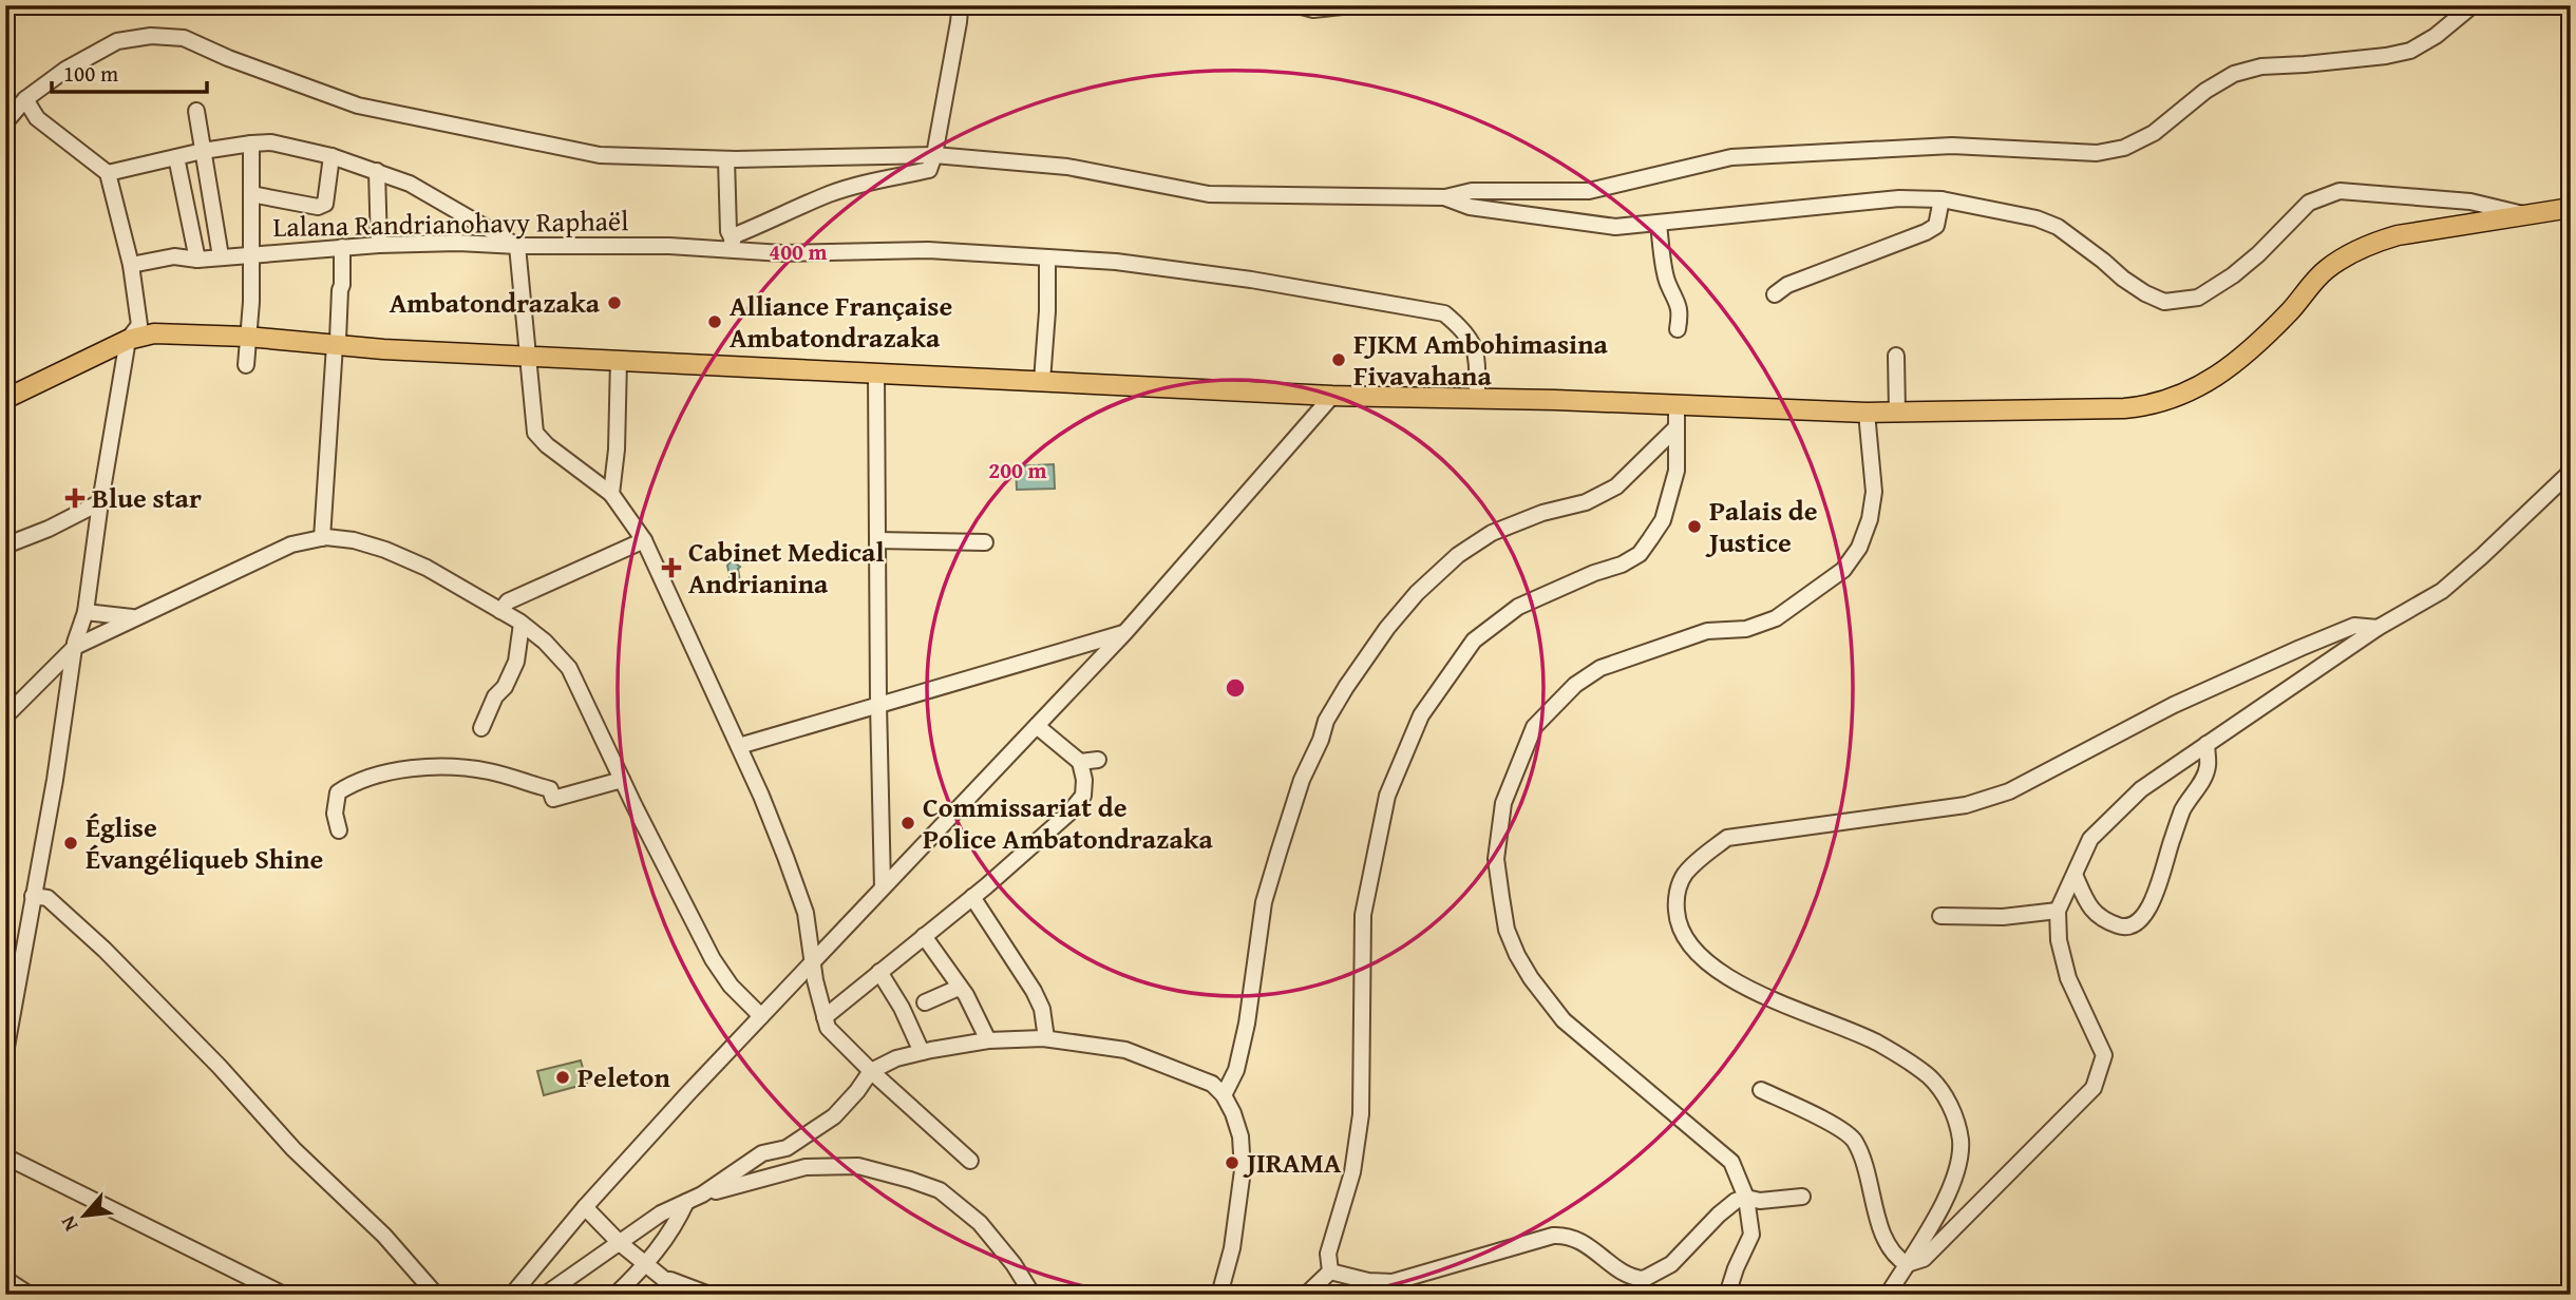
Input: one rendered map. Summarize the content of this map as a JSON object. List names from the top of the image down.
{
  "streets": {
    "street": ["Lalana Randrianohavy Raphaël"]
  },
  "places": {
    "other": [
      "Ambatondrazaka",
      "Alliance Française Ambatondrazaka",
      "FJKM Ambohimasina Fivavahana",
      "Palais de Justice",
      "Commissariat de Police Ambatondrazaka",
      "Église Évangéliqueb Shine",
      "Peleton",
      "JIRAMA"
    ],
    "health": ["Blue star", "Cabinet Medical Andrianina"]
  },
  "scale_bar": "100 m",
  "north": "bottom left",
  "rings": ["400 m", "200 m"]
}
